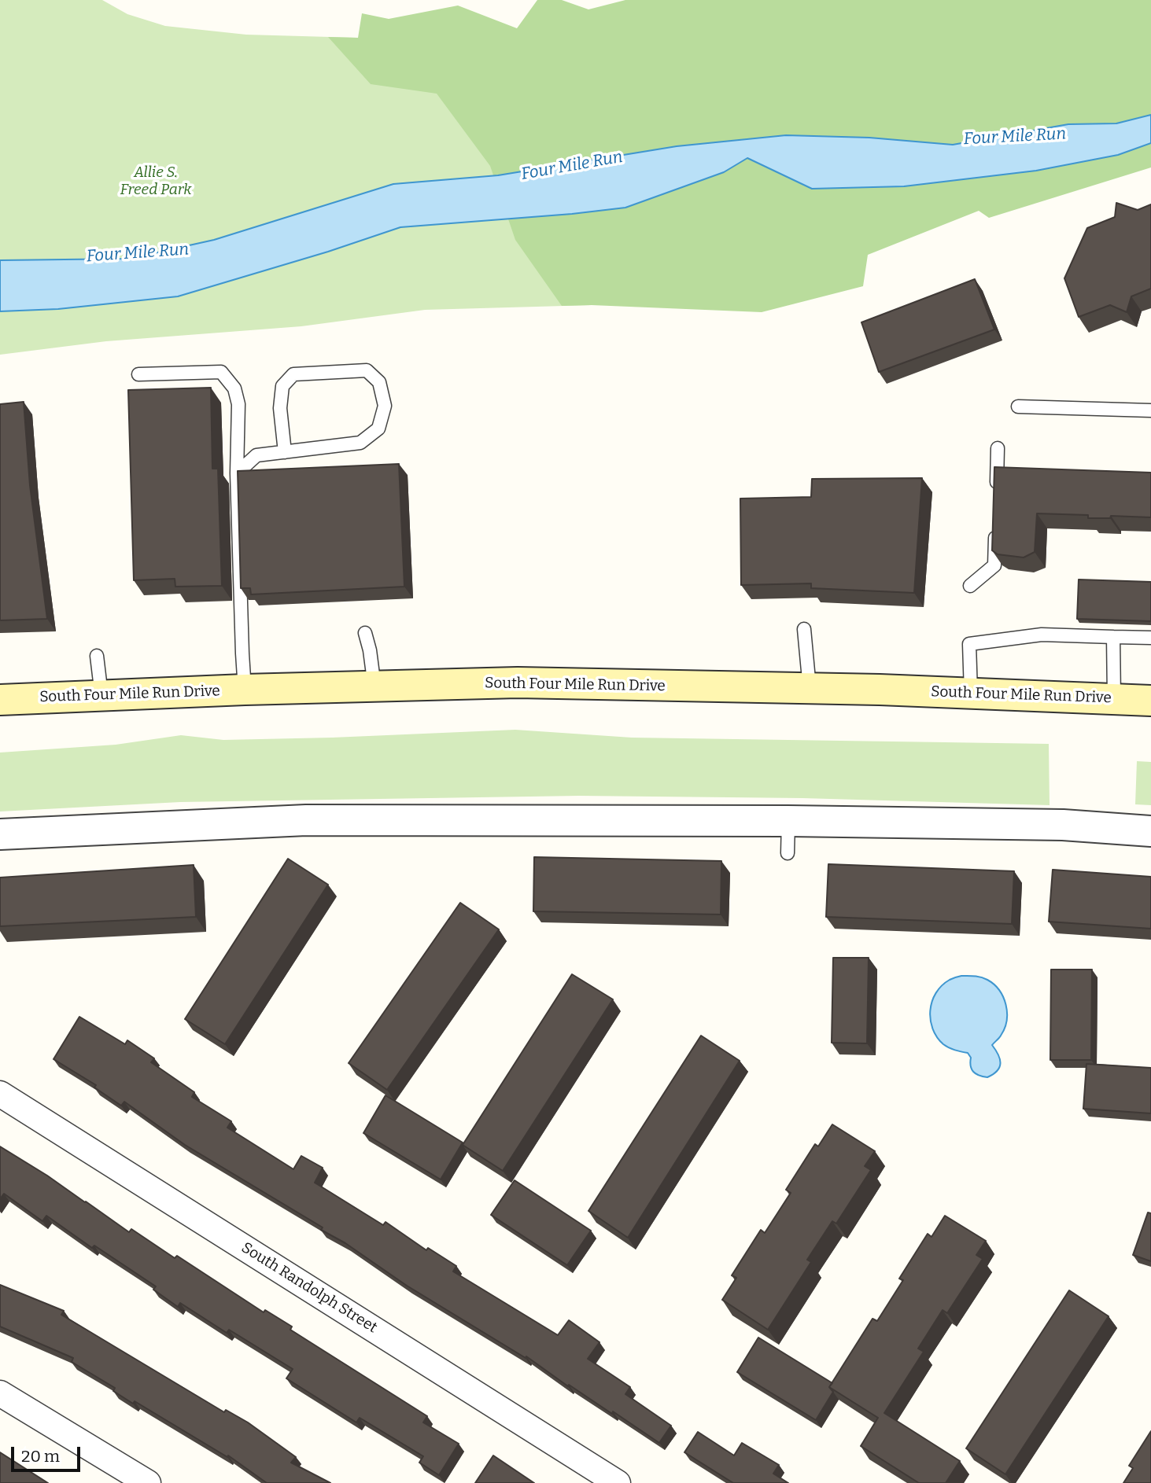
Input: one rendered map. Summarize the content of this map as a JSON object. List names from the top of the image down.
{
  "streets": {
    "main road": ["South Four Mile Run Drive"],
    "street": ["South Randolph Street"]
  },
  "water": ["Four Mile Run"],
  "parks": ["Allie S. Freed Park"],
  "scale_bar": "20 m"
}
